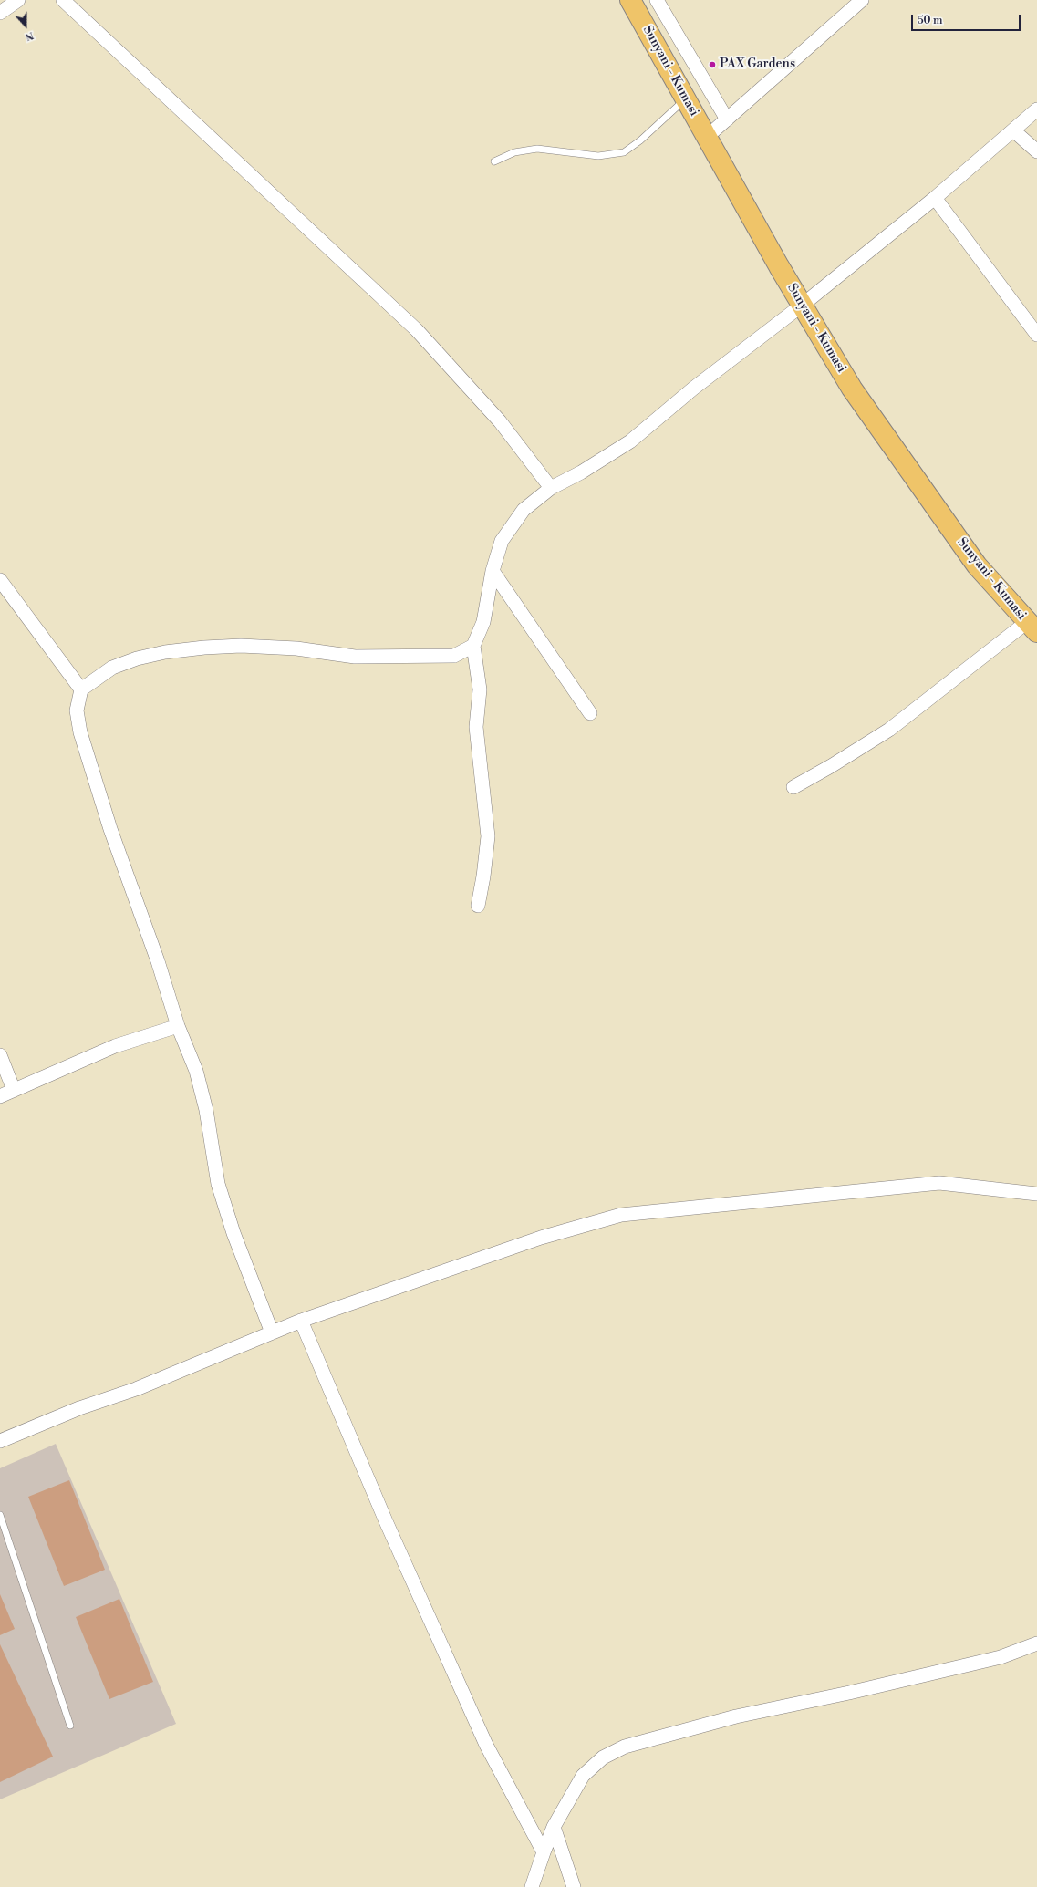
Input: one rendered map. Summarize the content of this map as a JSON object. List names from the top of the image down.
{
  "streets": {
    "main road": ["Sunyani - Kumasi"]
  },
  "places": ["PAX Gardens"],
  "scale_bar": "50 m",
  "north": "bottom"
}
